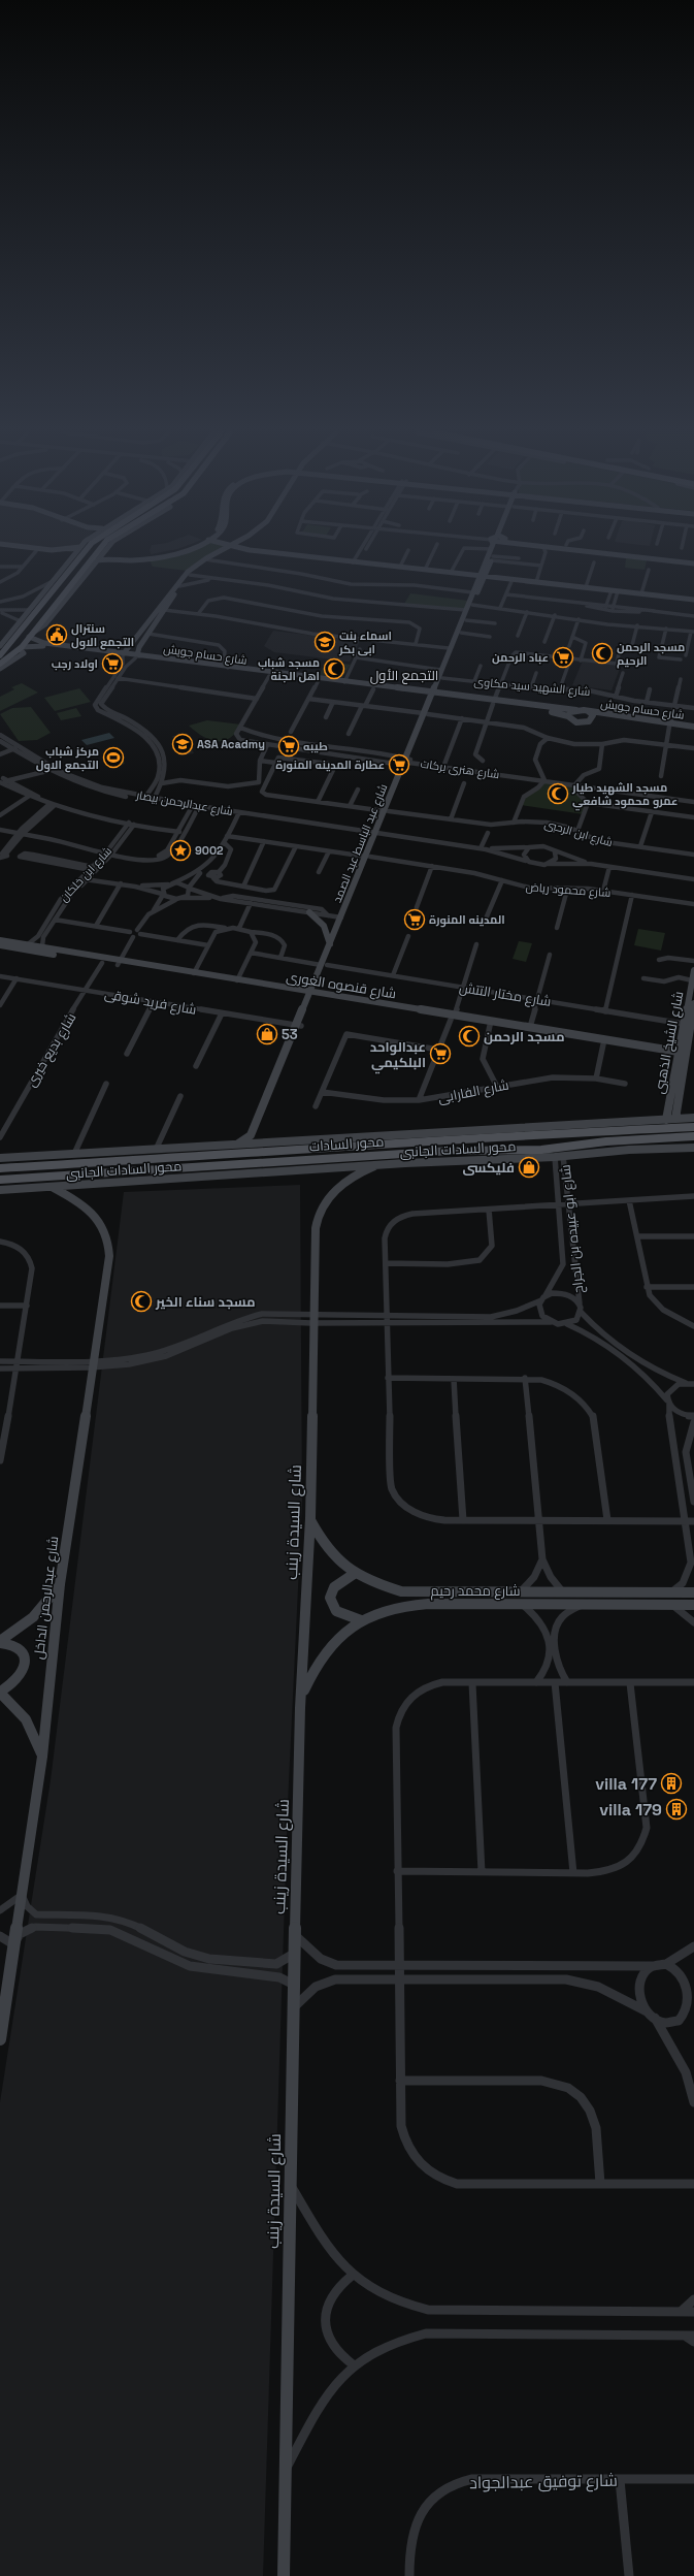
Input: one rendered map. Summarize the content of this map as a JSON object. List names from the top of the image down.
{
  "streets": {
    "main road": ["محور السادات"],
    "street": [
      "شارع حسام جويش",
      "شارع الشهيد سيد مكاوى",
      "شارع هنرى بركات",
      "شارع عبدالرحمن بيصار",
      "شارع ابن الرحبى",
      "شارع عبد الباسط عبد الصمد",
      "شارع ابن خلكان",
      "شارع محمود رياض",
      "شارع قنصوه الغورى",
      "شارع مختار التتش",
      "شارع فريد شوقى",
      "شارع الشيخ الذهبى",
      "شارع بديع خيرى",
      "شارع الفارابى",
      "محور السادات الجانبى",
      "شارع ابو عبيده بن الجراح",
      "شارع السيدة زينب",
      "شارع محمد رحيم",
      "شارع عبدالرحمن الداخل",
      "شارع توفيق عبدالجواد"
    ]
  },
  "crossings": [
    ["شارع حسام جويش", "شارع عبد الباسط عبد الصمد"],
    ["شارع الشهيد سيد مكاوى", "شارع عبد الباسط عبد الصمد"],
    ["شارع هنرى بركات", "شارع عبد الباسط عبد الصمد"],
    ["شارع عبدالرحمن بيصار", "شارع عبد الباسط عبد الصمد"],
    ["شارع ابن الرحبى", "شارع عبد الباسط عبد الصمد"],
    ["شارع عبد الباسط عبد الصمد", "شارع محمود رياض"],
    ["شارع عبد الباسط عبد الصمد", "شارع قنصوه الغورى"],
    ["شارع عبد الباسط عبد الصمد", "شارع مختار التتش"],
    ["شارع عبد الباسط عبد الصمد", "شارع فريد شوقى"],
    ["شارع عبد الباسط عبد الصمد", "محور السادات الجانبى"],
    ["شارع ابن خلكان", "شارع قنصوه الغورى"],
    ["شارع قنصوه الغورى", "شارع الشيخ الذهبى"],
    ["شارع قنصوه الغورى", "شارع بديع خيرى"],
    ["شارع مختار التتش", "شارع الشيخ الذهبى"],
    ["شارع فريد شوقى", "شارع بديع خيرى"],
    ["شارع الشيخ الذهبى", "محور السادات الجانبى"],
    ["محور السادات", "محور السادات الجانبى"],
    ["محور السادات", "شارع ابو عبيده بن الجراح"],
    ["محور السادات الجانبى", "شارع ابو عبيده بن الجراح"],
    ["محور السادات الجانبى", "شارع السيدة زينب"],
    ["محور السادات الجانبى", "شارع عبدالرحمن الداخل"],
    ["شارع السيدة زينب", "شارع محمد رحيم"]
  ],
  "districts": ["التجمع الأول"],
  "places": {
    "public building": ["سنترال التجمع الاول"],
    "school or university": ["اسماء بنت ابى بكر", "ASA Acadmy"],
    "mosque": [
      "مسجد الرحمن الرحيم",
      "مسجد شباب اهل الجنة",
      "مسجد الشهيد طيار عمرو محمود شافعي",
      "مسجد الرحمن",
      "مسجد سناء الخير"
    ],
    "supermarket": [
      "عباد الرحمن",
      "اولاد رجب",
      "طيبه",
      "عطارة المدينه المنورة",
      "المدينه المنورة",
      "عبدالواحد البلكيمي"
    ],
    "sports": ["مركز شباب التجمع الاول"],
    "place": ["9002"],
    "shop": ["53", "فليكسى"],
    "building": ["villa 177", "villa 179"]
  }
}
